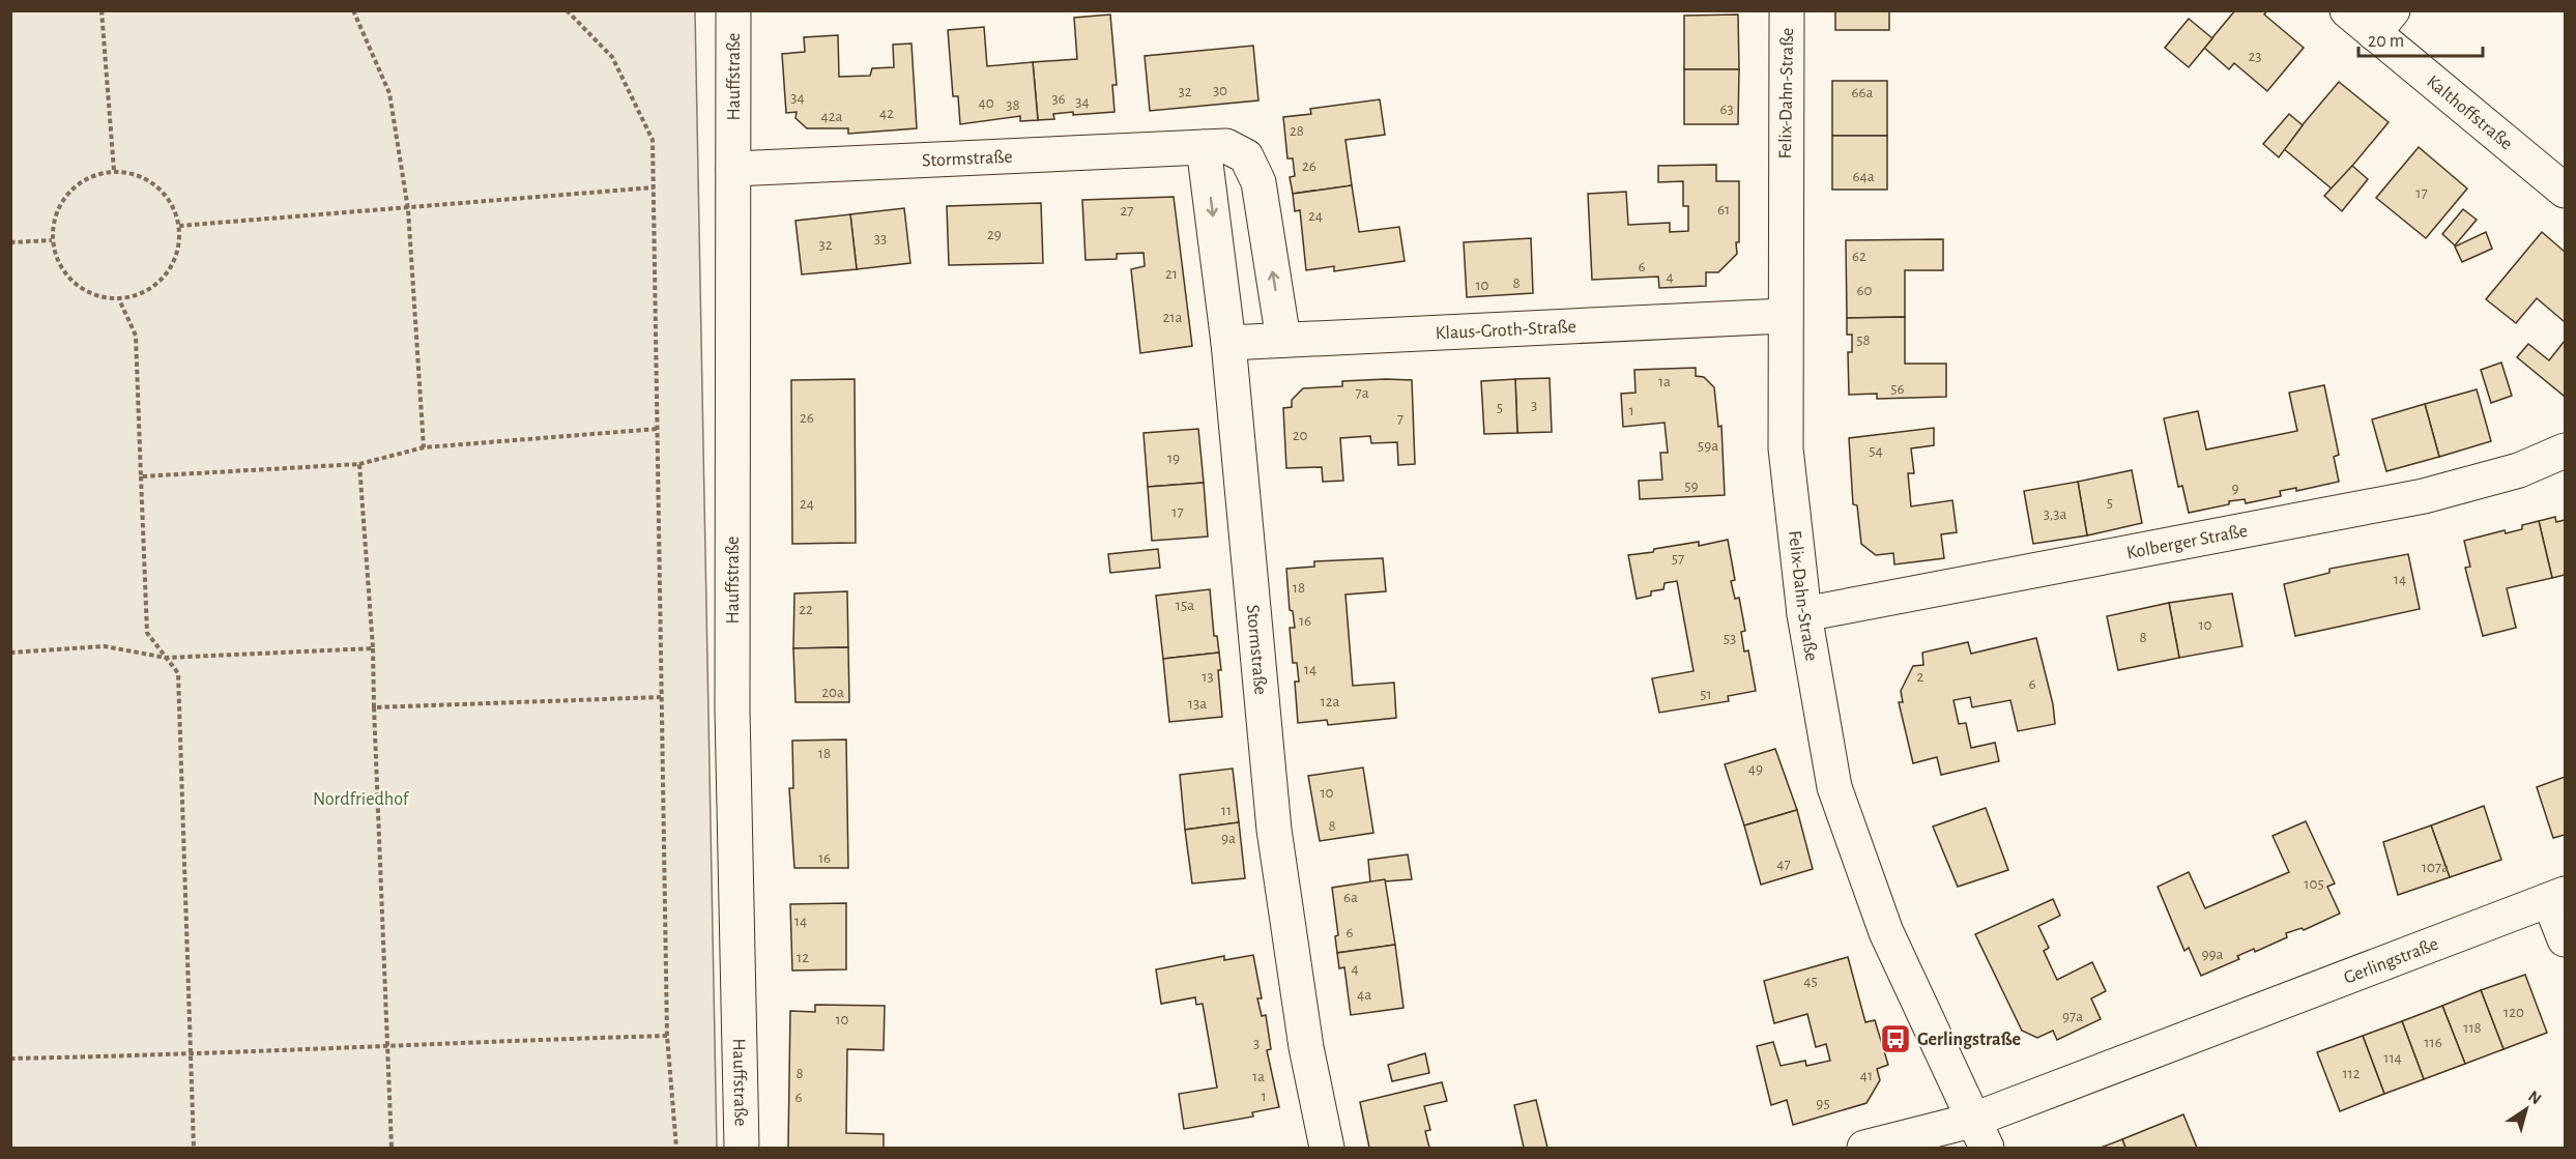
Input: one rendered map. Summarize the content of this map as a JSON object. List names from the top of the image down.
{
  "streets": {
    "street": [
      "Hauffstraße",
      "Felix-Dahn-Straße",
      "Kalthoffstraße",
      "Stormstraße",
      "Klaus-Groth-Straße",
      "Kolberger Straße",
      "Gerlingstraße"
    ]
  },
  "crossings": [
    ["Hauffstraße", "Stormstraße"],
    ["Felix-Dahn-Straße", "Klaus-Groth-Straße"],
    ["Felix-Dahn-Straße", "Kolberger Straße"],
    ["Felix-Dahn-Straße", "Gerlingstraße"],
    ["Stormstraße", "Klaus-Groth-Straße"]
  ],
  "parks": ["Nordfriedhof"],
  "places": {
    "bus stop": ["Gerlingstraße"]
  },
  "house_numbers": [
    "23",
    "30",
    "32",
    "66a",
    "34",
    "36",
    "34",
    "40",
    "38",
    "63",
    "42",
    "42a",
    "28",
    "26",
    "64a",
    "17",
    "61",
    "27",
    "24",
    "29",
    "33",
    "32",
    "62",
    "6",
    "21",
    "4",
    "8",
    "10",
    "60",
    "21a",
    "58",
    "1a",
    "56",
    "7a",
    "3",
    "5",
    "1",
    "26",
    "7",
    "20",
    "59a",
    "54",
    "19",
    "59",
    "9",
    "5",
    "24",
    "17",
    "3,3a",
    "57",
    "14",
    "18",
    "15a",
    "22",
    "16",
    "10",
    "8",
    "53",
    "14",
    "13",
    "2",
    "6",
    "20a",
    "51",
    "12a",
    "13a",
    "18",
    "49",
    "10",
    "11",
    "8",
    "9a",
    "16",
    "47",
    "107a",
    "105",
    "6a",
    "14",
    "6",
    "99a",
    "12",
    "4",
    "45",
    "4a",
    "120",
    "97a",
    "10",
    "118",
    "116",
    "3",
    "114",
    "8",
    "112",
    "41",
    "1a",
    "1",
    "6",
    "95"
  ],
  "scale_bar": "20 m",
  "north": "top right"
}
